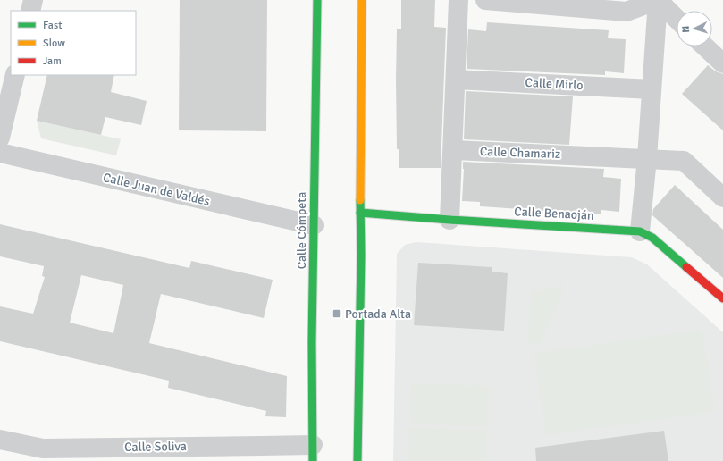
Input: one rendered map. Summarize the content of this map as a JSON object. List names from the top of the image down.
{
  "streets": {
    "main road": ["Calle Benaoján", "Calle Cómpeta"],
    "street": [
      "Calle Mirlo",
      "Calle Chamariz",
      "Calle Juan de Valdés",
      "Calle Soliva"
    ]
  },
  "crossings": [
    ["Calle Juan de Valdés", "Calle Cómpeta"],
    ["Calle Cómpeta", "Calle Soliva"]
  ],
  "places": {
    "transit": ["Portada Alta"]
  },
  "legend": ["Fast", "Slow", "Jam"],
  "north": "left"
}
